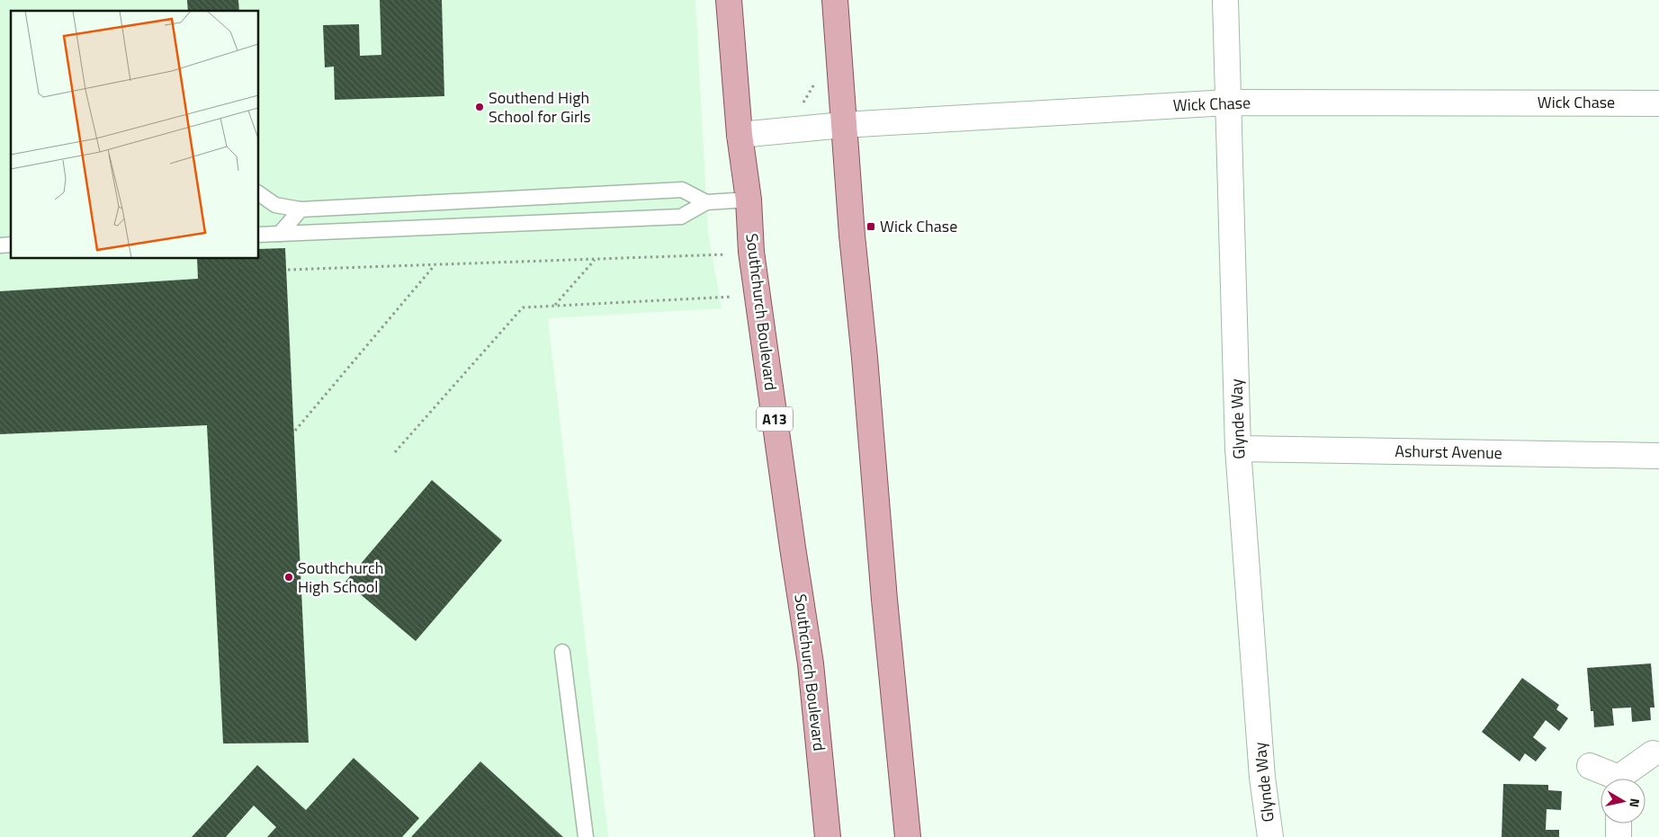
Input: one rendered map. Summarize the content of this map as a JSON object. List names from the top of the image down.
{
  "streets": {
    "main road": ["Southchurch Boulevard", "A13"],
    "street": ["Wick Chase", "Glynde Way", "Ashurst Avenue"]
  },
  "crossings": [
    ["Wick Chase", "Southchurch Boulevard"],
    ["Wick Chase", "Glynde Way"],
    ["Glynde Way", "Ashurst Avenue"]
  ],
  "places": {
    "other": ["Southend High School for Girls", "Southchurch High School"],
    "transit": ["Wick Chase"]
  },
  "north": "right"
}
